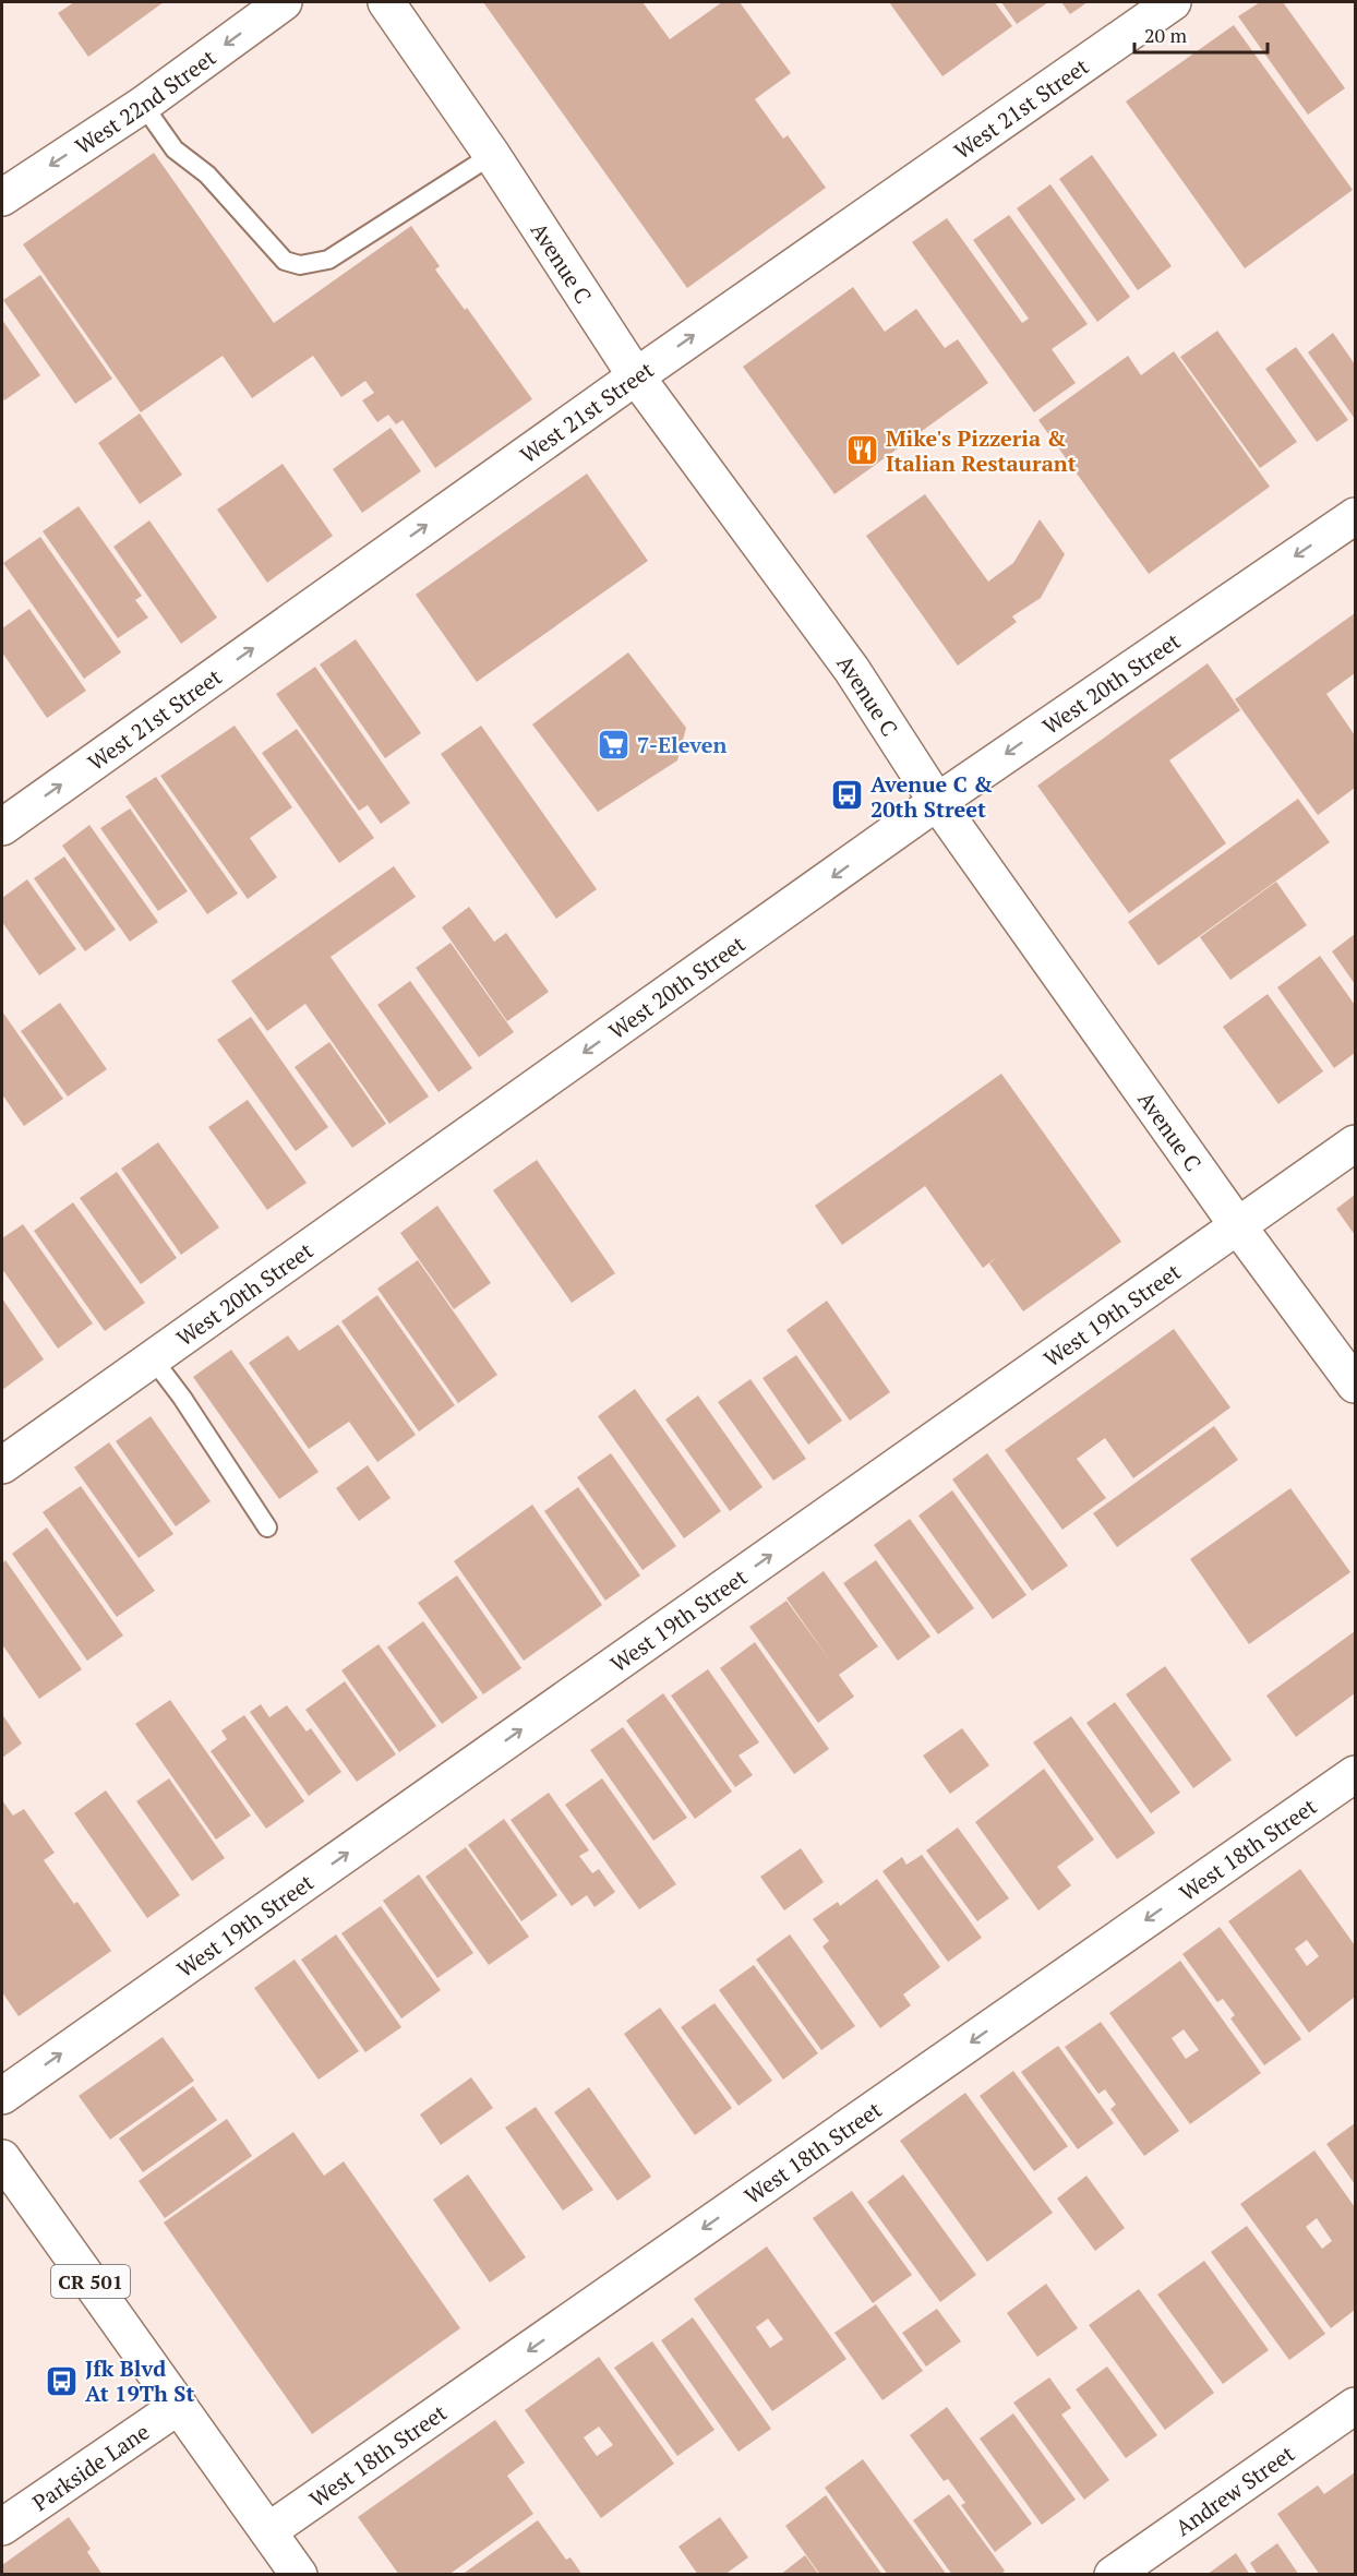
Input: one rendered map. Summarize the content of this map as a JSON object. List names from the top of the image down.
{
  "streets": {
    "street": [
      "West 22nd Street",
      "West 21st Street",
      "Avenue C",
      "West 20th Street",
      "West 19th Street",
      "West 18th Street",
      "CR 501",
      "Parkside Lane",
      "Andrew Street"
    ]
  },
  "crossings": [
    ["West 21st Street", "Avenue C"],
    ["Avenue C", "West 20th Street"],
    ["Avenue C", "West 19th Street"],
    ["West 18th Street", "CR 501"],
    ["CR 501", "Parkside Lane"]
  ],
  "one_way": [
    "West 22nd Street",
    "West 21st Street",
    "West 20th Street",
    "West 19th Street",
    "West 18th Street"
  ],
  "places": {
    "restaurant": ["Mike's Pizzeria & Italian Restaurant"],
    "supermarket": ["7-Eleven"],
    "bus stop": ["Avenue C & 20th Street", "Jfk Blvd At 19Th St"]
  },
  "scale_bar": "20 m"
}
